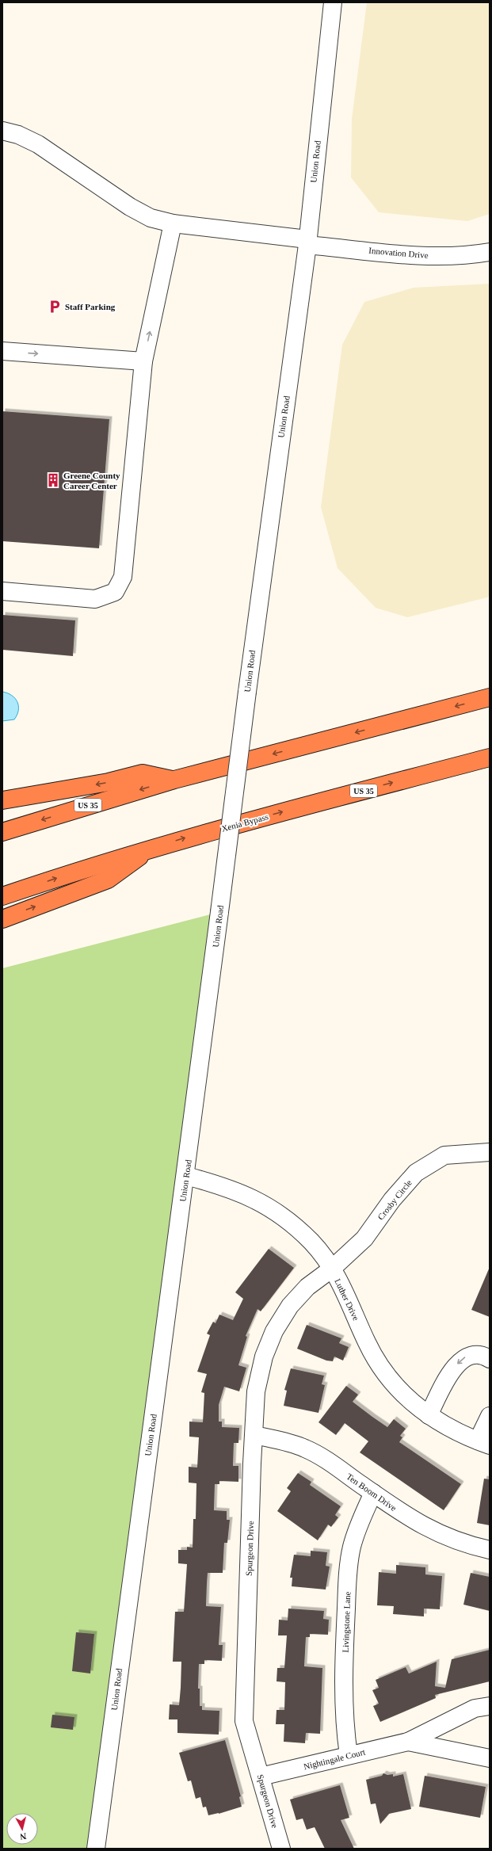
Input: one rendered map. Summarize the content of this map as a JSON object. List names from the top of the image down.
{
  "streets": {
    "highway": ["US 35", "Xenia Bypass"],
    "street": [
      "Union Road",
      "Innovation Drive",
      "Crosby Circle",
      "Luther Drive",
      "Ten Boom Drive",
      "Spurgeon Drive",
      "Livingstone Lane",
      "Nightingale Court"
    ]
  },
  "crossings": [
    ["Union Road", "Innovation Drive"],
    ["Union Road", "Luther Drive"],
    ["Crosby Circle", "Luther Drive"],
    ["Crosby Circle", "Spurgeon Drive"],
    ["Luther Drive", "Spurgeon Drive"],
    ["Ten Boom Drive", "Spurgeon Drive"],
    ["Ten Boom Drive", "Livingstone Lane"],
    ["Spurgeon Drive", "Nightingale Court"],
    ["Livingstone Lane", "Nightingale Court"]
  ],
  "places": {
    "parking": ["Staff Parking"],
    "building": ["Greene County Career Center"]
  },
  "north": "bottom"
}
